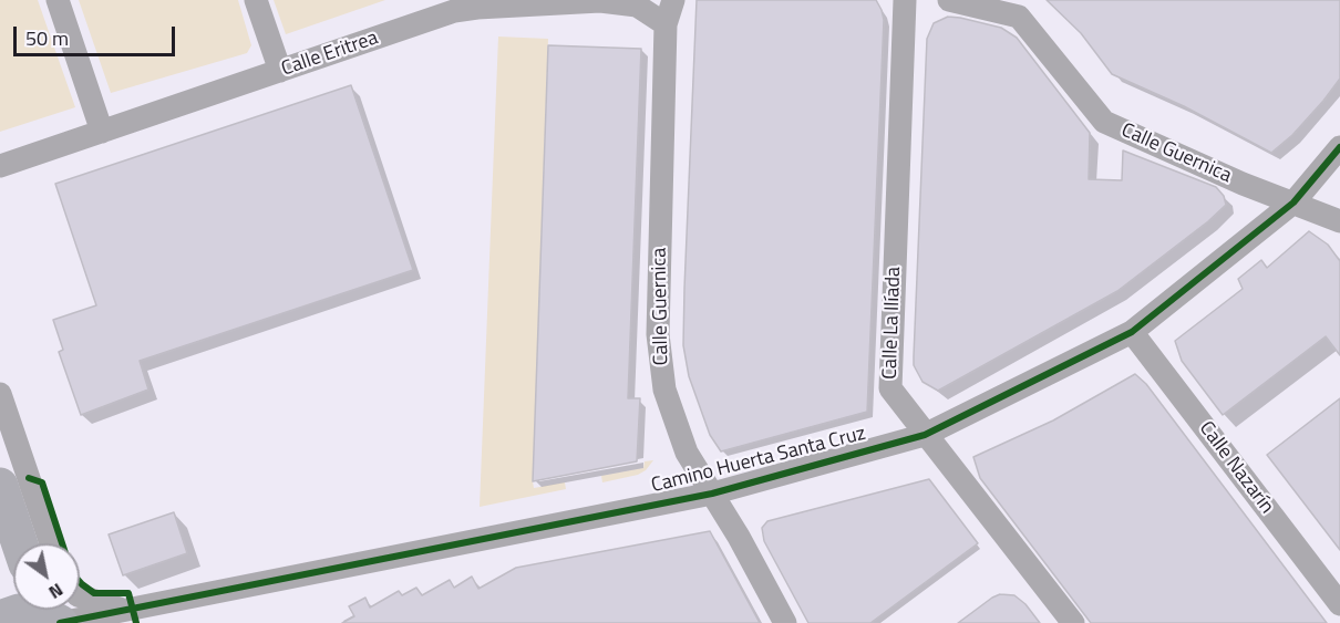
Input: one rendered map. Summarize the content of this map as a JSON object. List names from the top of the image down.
{
  "streets": {
    "street": [
      "Calle Eritrea",
      "Calle Guernica",
      "Calle La Ilíada",
      "Camino Huerta Santa Cruz",
      "Calle Nazarín"
    ]
  },
  "crossings": [
    ["Calle Eritrea", "Calle Guernica"],
    ["Calle Guernica", "Camino Huerta Santa Cruz"],
    ["Calle La Ilíada", "Camino Huerta Santa Cruz"],
    ["Camino Huerta Santa Cruz", "Calle Nazarín"]
  ],
  "scale_bar": "50 m",
  "north": "bottom right"
}
